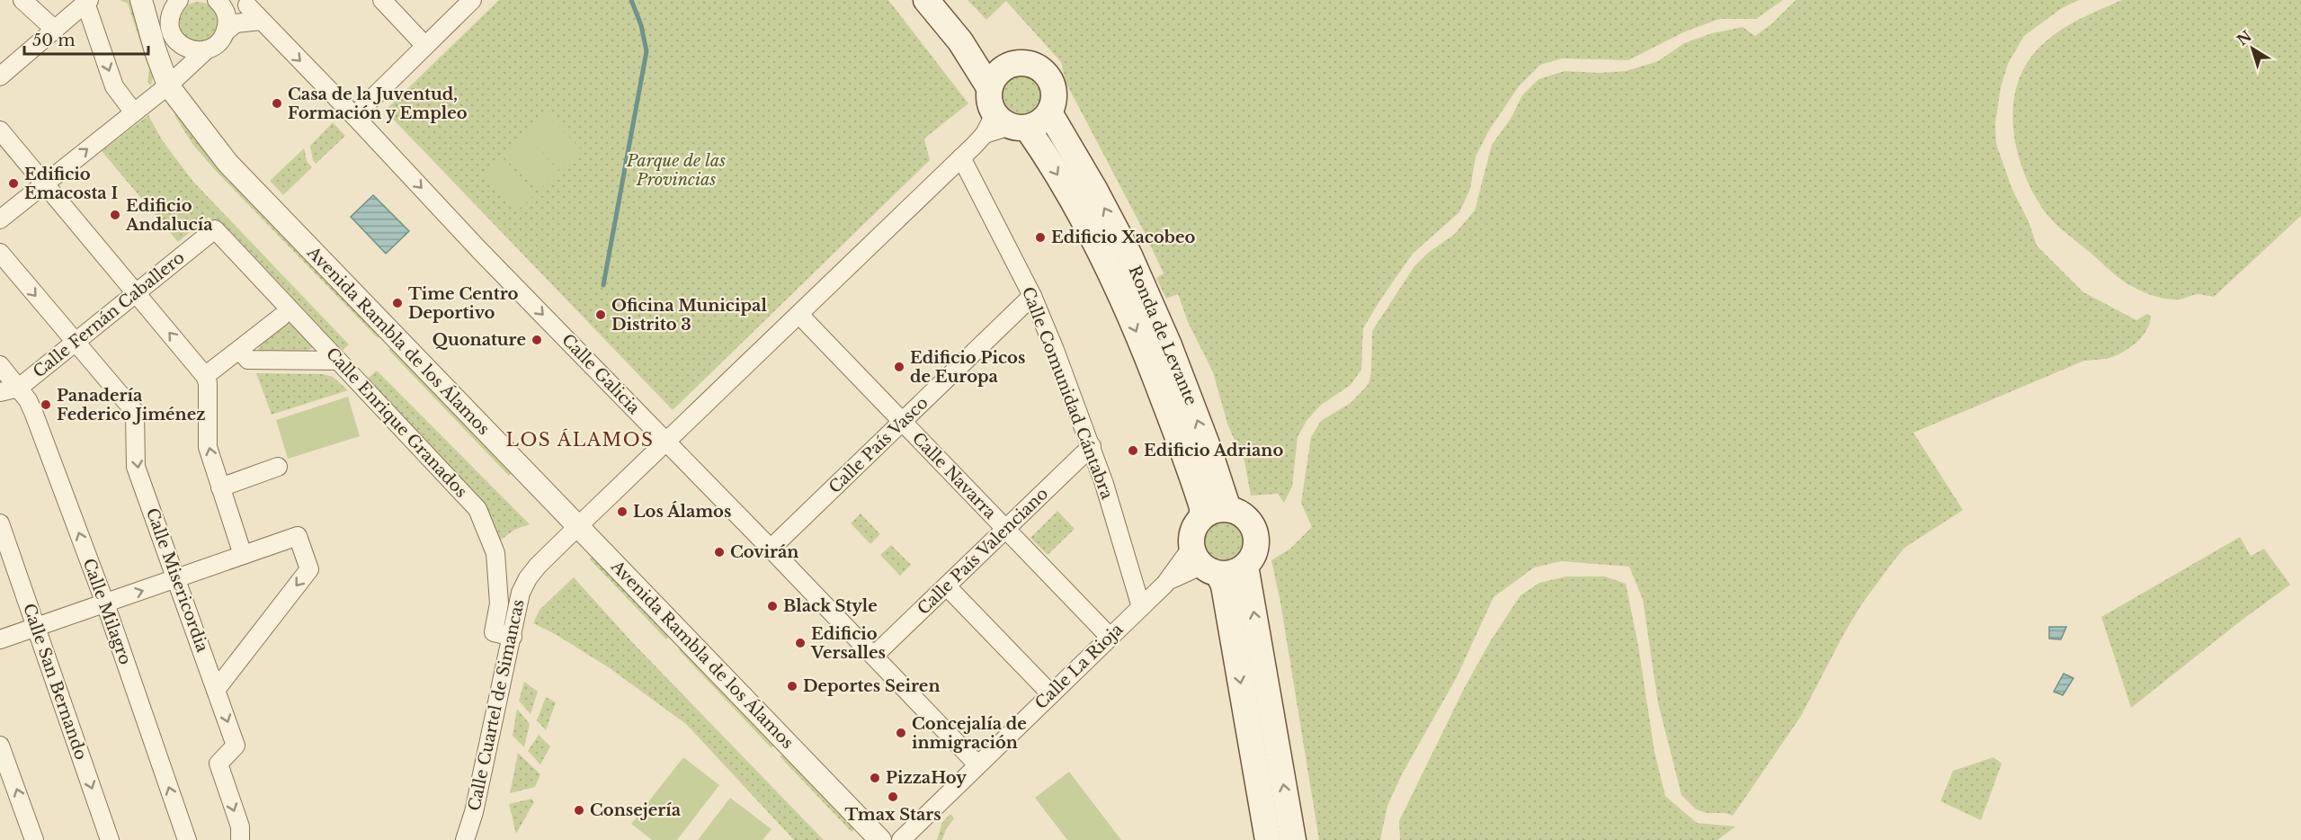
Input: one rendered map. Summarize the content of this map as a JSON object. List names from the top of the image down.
{
  "streets": {
    "main road": ["Ronda de Levante"],
    "street": [
      "Calle Fernán Caballero",
      "Avenida Rambla de los Álamos",
      "Calle Galicia",
      "Calle Comunidad Cántabra",
      "Calle Enrique Granados",
      "Calle País Vasco",
      "Calle Navarra",
      "Calle País Valenciano",
      "Calle Misericordia",
      "Calle Milagro",
      "Calle La Rioja",
      "Calle San Bernando",
      "Calle Cuartel de Simancas"
    ]
  },
  "crossings": [
    ["Calle Fernán Caballero", "Calle Enrique Granados"],
    ["Calle Fernán Caballero", "Calle Misericordia"],
    ["Calle Fernán Caballero", "Calle Milagro"],
    ["Ronda de Levante", "Calle La Rioja"],
    ["Ronda de Levante", "Calle Cuartel de Simancas"],
    ["Avenida Rambla de los Álamos", "Calle Cuartel de Simancas"],
    ["Calle Galicia", "Calle País Vasco"],
    ["Calle Galicia", "Calle País Valenciano"],
    ["Calle Galicia", "Calle La Rioja"],
    ["Calle Galicia", "Calle Cuartel de Simancas"],
    ["Calle Comunidad Cántabra", "Calle País Vasco"],
    ["Calle Comunidad Cántabra", "Calle País Valenciano"],
    ["Calle Comunidad Cántabra", "Calle La Rioja"],
    ["Calle Comunidad Cántabra", "Calle Cuartel de Simancas"],
    ["Calle Enrique Granados", "Calle Cuartel de Simancas"],
    ["Calle País Vasco", "Calle Navarra"],
    ["Calle Navarra", "Calle País Valenciano"],
    ["Calle Navarra", "Calle La Rioja"],
    ["Calle Navarra", "Calle Cuartel de Simancas"]
  ],
  "one_way": ["Calle Galicia"],
  "districts": ["LOS ÁLAMOS"],
  "parks": ["Parque de las Provincias"],
  "places": [
    "Casa de la Juventud, Formación y Empleo",
    "Edificio Emacosta I",
    "Edificio Andalucía",
    "Edificio Xacobeo",
    "Time Centro Deportivo",
    "Oficina Municipal Distrito 3",
    "Quonature",
    "Edificio Picos de Europa",
    "Panadería Federico Jiménez",
    "Edificio Adriano",
    "Los Álamos",
    "Covirán",
    "Black Style",
    "Edificio Versalles",
    "Deportes Seiren",
    "Concejalía de inmigración",
    "PizzaHoy",
    "Tmax Stars",
    "Consejería"
  ],
  "scale_bar": "50 m",
  "north": "top left"
}
